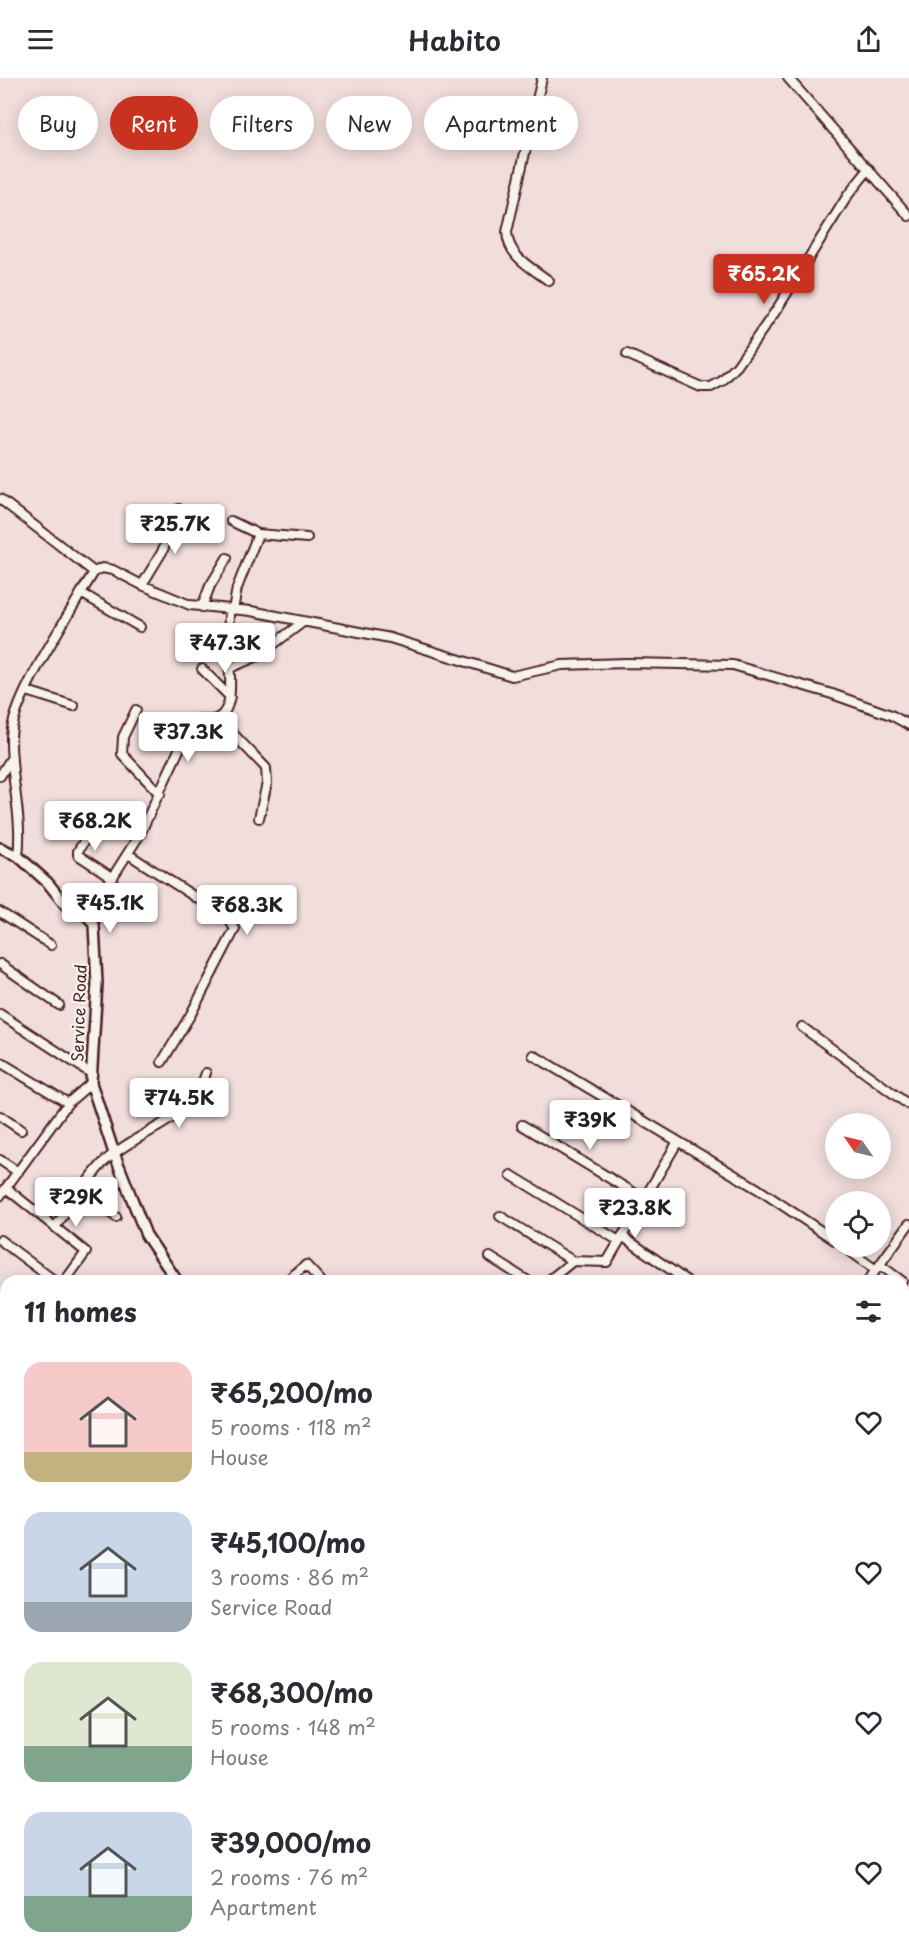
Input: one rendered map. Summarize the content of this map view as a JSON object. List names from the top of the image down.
{
  "streets": {
    "street": ["Service Road"]
  },
  "north": "top left",
  "page": {
    "header": "Habito",
    "chip": [
      "Buy",
      "Rent",
      "Filters",
      "New",
      "Apartment"
    ],
    "price": [
      "₹65.2K",
      "₹25.7K",
      "₹47.3K",
      "₹37.3K",
      "₹68.2K",
      "₹45.1K",
      "₹68.3K",
      "₹74.5K",
      "₹39K",
      "₹29K",
      "₹23.8K"
    ],
    "heading": "11 homes",
    "list": [
      {
        "name": "₹65,200/mo",
        "note": "5 rooms · 118 m² · House"
      },
      {
        "name": "₹45,100/mo",
        "note": "3 rooms · 86 m² · Service Road"
      },
      {
        "name": "₹68,300/mo",
        "note": "5 rooms · 148 m² · House"
      },
      {
        "name": "₹39,000/mo",
        "note": "2 rooms · 76 m² · Apartment"
      }
    ]
  }
}
